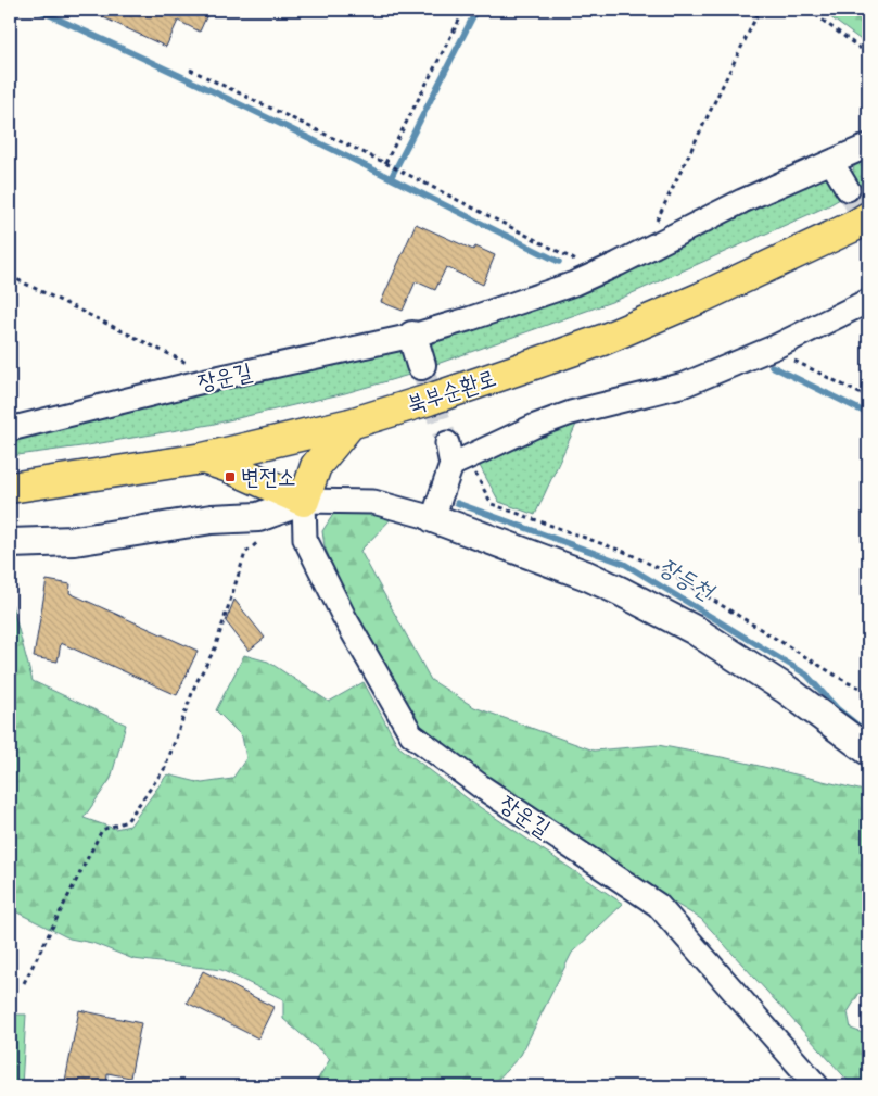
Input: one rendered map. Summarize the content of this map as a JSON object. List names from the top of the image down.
{
  "streets": {
    "main road": ["북부순환로"],
    "street": ["장운길"]
  },
  "water": ["장등천"],
  "places": {
    "transit": ["변전소"]
  }
}
